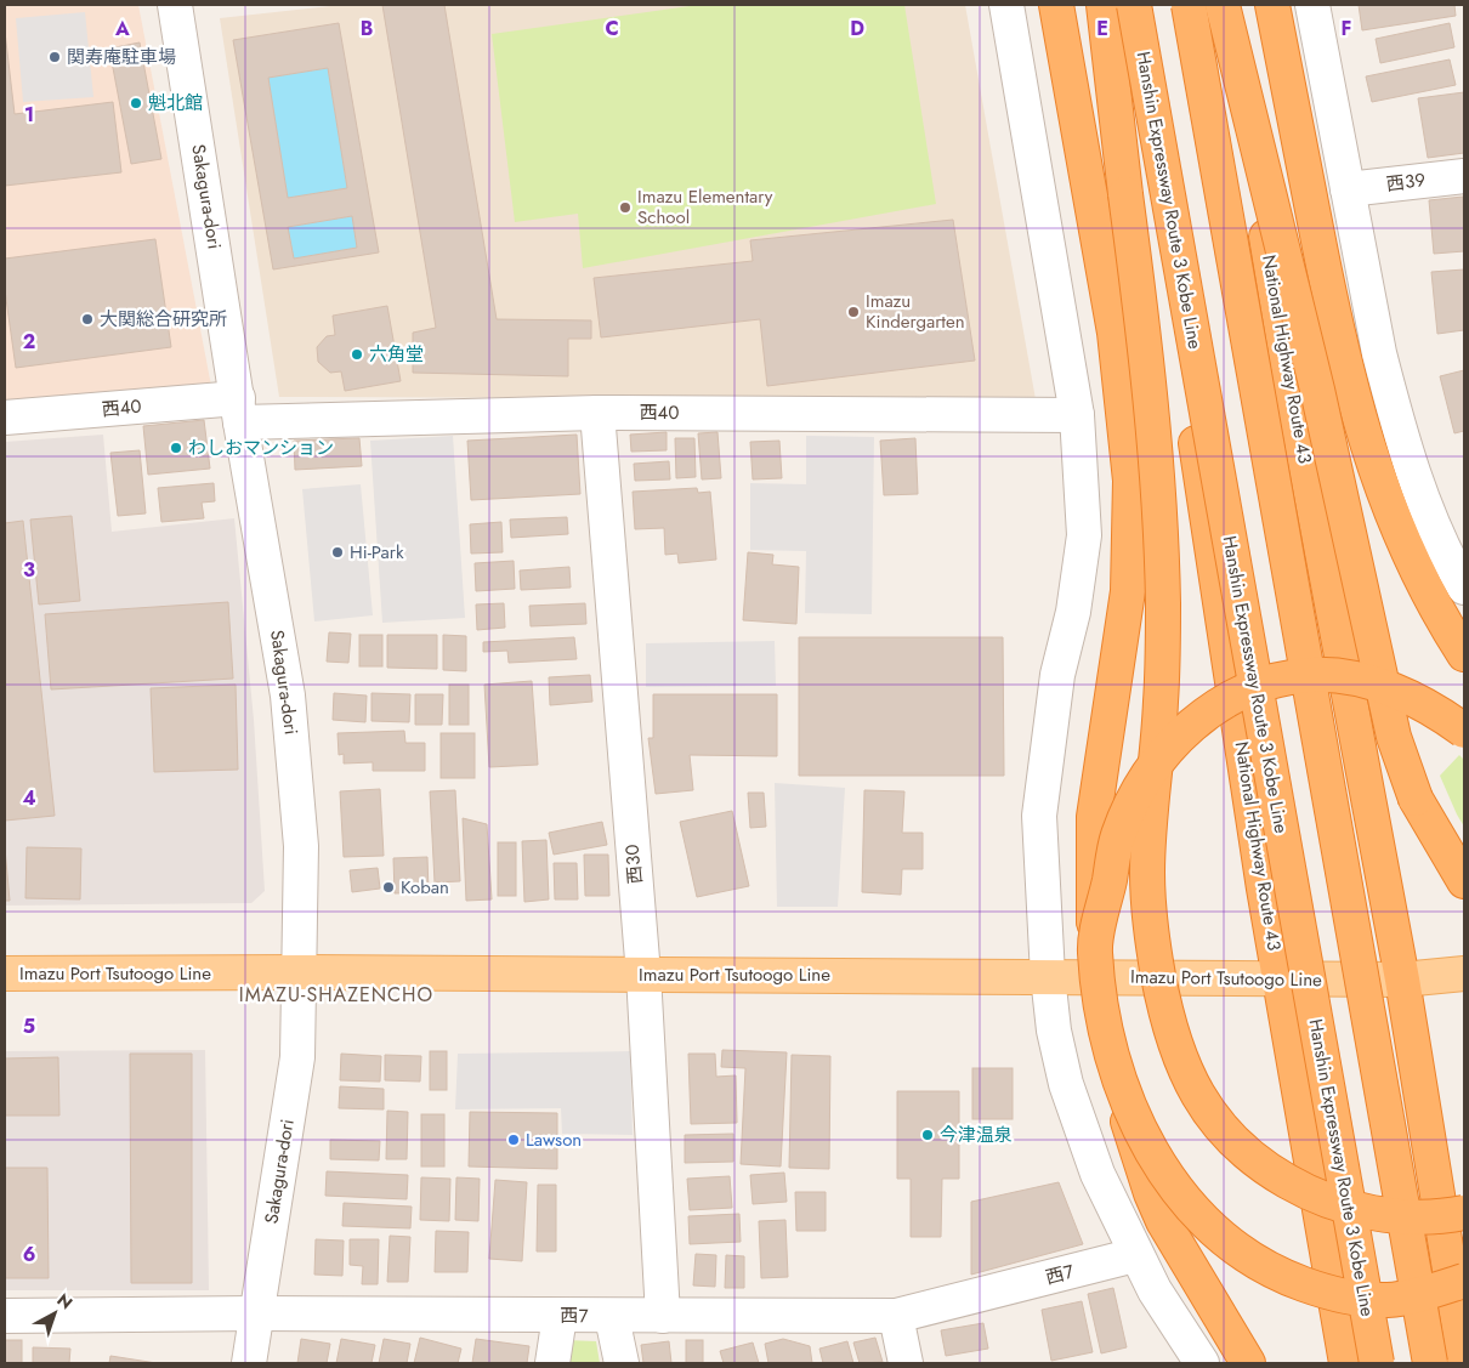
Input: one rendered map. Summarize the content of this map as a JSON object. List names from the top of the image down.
{
  "streets": {
    "highway": ["Hanshin Expressway Route 3 Kobe Line", "National Highway Route 43"],
    "main road": ["Imazu Port Tsutoogo Line"],
    "street": [
      "西３９",
      "Sakagura-dori",
      "西４０",
      "西３０",
      "西７"
    ]
  },
  "crossings": [
    ["Sakagura-dori", "西４０"],
    ["Sakagura-dori", "Imazu Port Tsutoogo Line"],
    ["Sakagura-dori", "西７"],
    ["National Highway Route 43", "Imazu Port Tsutoogo Line"],
    ["西４０", "西３０"],
    ["西３０", "Imazu Port Tsutoogo Line"],
    ["西３０", "西７"]
  ],
  "districts": ["IMAZU-SHAZENCHO"],
  "places": [
    "関寿庵駐車場",
    "魁北館",
    "Imazu Elementary School",
    "Imazu Kindergarten",
    "大関総合研究所",
    "六角堂",
    "わしおマンション",
    "Hi-Park",
    "Koban",
    "今津温泉",
    "Lawson"
  ],
  "north": "top right",
  "grid": {
    "columns": [
      "A",
      "B",
      "C",
      "D",
      "E",
      "F"
    ],
    "rows": [
      "1",
      "2",
      "3",
      "4",
      "5",
      "6"
    ]
  }
}
